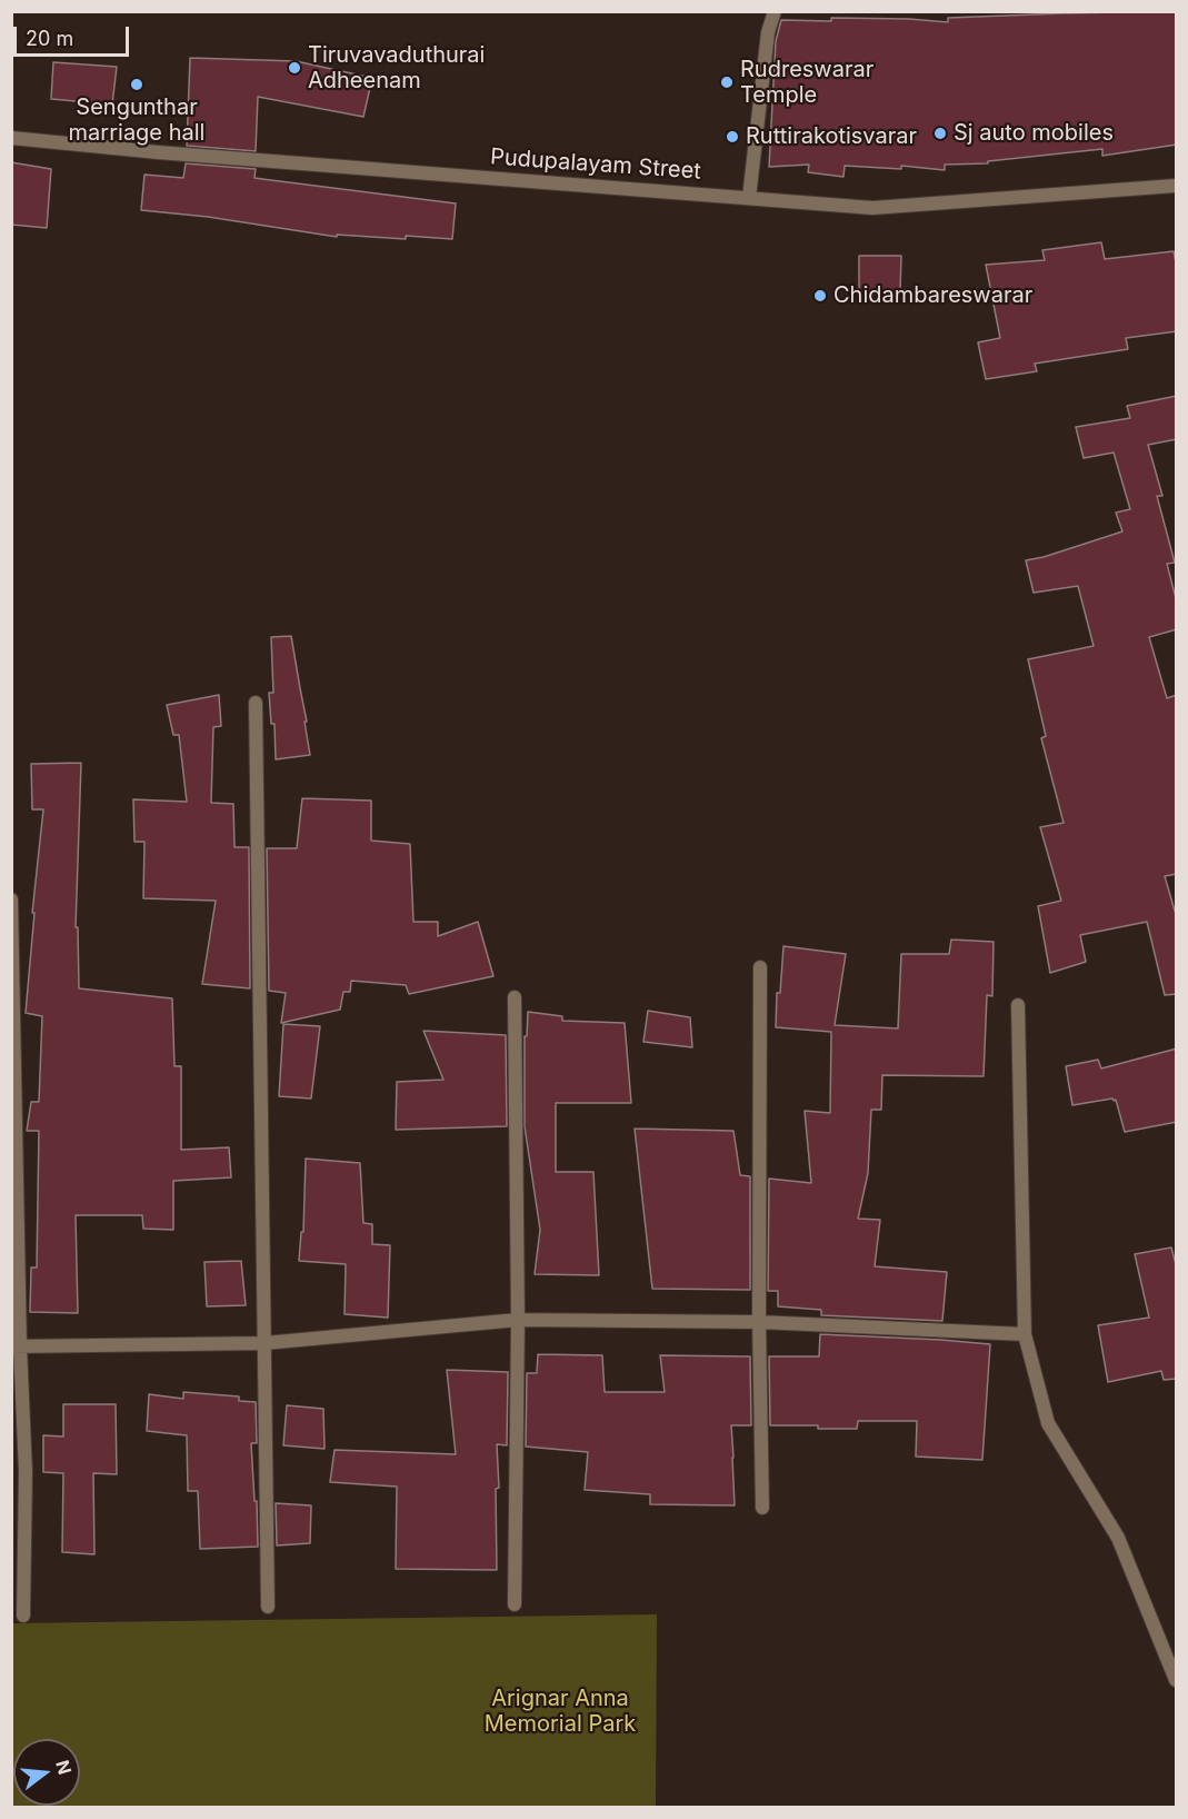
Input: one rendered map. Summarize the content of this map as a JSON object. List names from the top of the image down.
{
  "streets": {
    "street": ["Pudupalayam Street"]
  },
  "parks": ["Arignar Anna Memorial Park"],
  "places": [
    "Tiruvavaduthurai Adheenam",
    "Rudreswarar Temple",
    "Sengunthar marriage hall",
    "Sj auto mobiles",
    "Ruttirakotisvarar",
    "Chidambareswarar"
  ],
  "scale_bar": "20 m",
  "north": "right"
}
